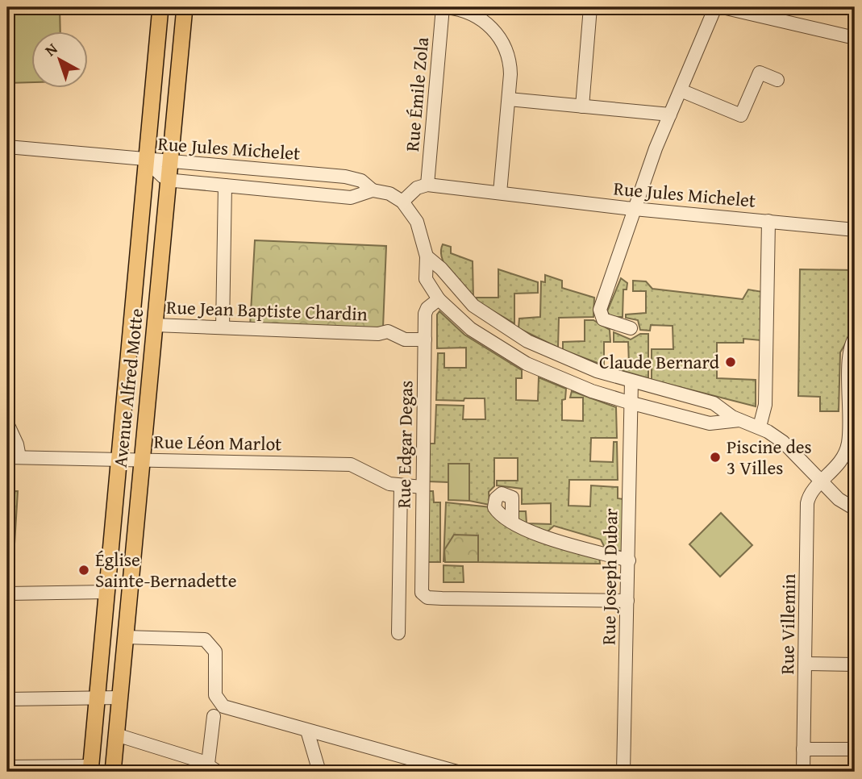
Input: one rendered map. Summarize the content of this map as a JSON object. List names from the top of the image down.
{
  "streets": {
    "main road": ["Avenue Alfred Motte"],
    "street": [
      "Rue Émile Zola",
      "Rue Jules Michelet",
      "Rue Jean Baptiste Chardin",
      "Rue Léon Marlot",
      "Rue Edgar Degas",
      "Rue Joseph Dubar",
      "Rue Villemin"
    ]
  },
  "crossings": [
    ["Rue Émile Zola", "Rue Jules Michelet"],
    ["Rue Jules Michelet", "Avenue Alfred Motte"],
    ["Rue Jean Baptiste Chardin", "Avenue Alfred Motte"],
    ["Rue Jean Baptiste Chardin", "Rue Edgar Degas"],
    ["Avenue Alfred Motte", "Rue Léon Marlot"],
    ["Rue Léon Marlot", "Rue Edgar Degas"]
  ],
  "places": ["Claude Bernard", "Piscine des 3 Villes", "Église Sainte-Bernadette"],
  "north": "top left"
}
